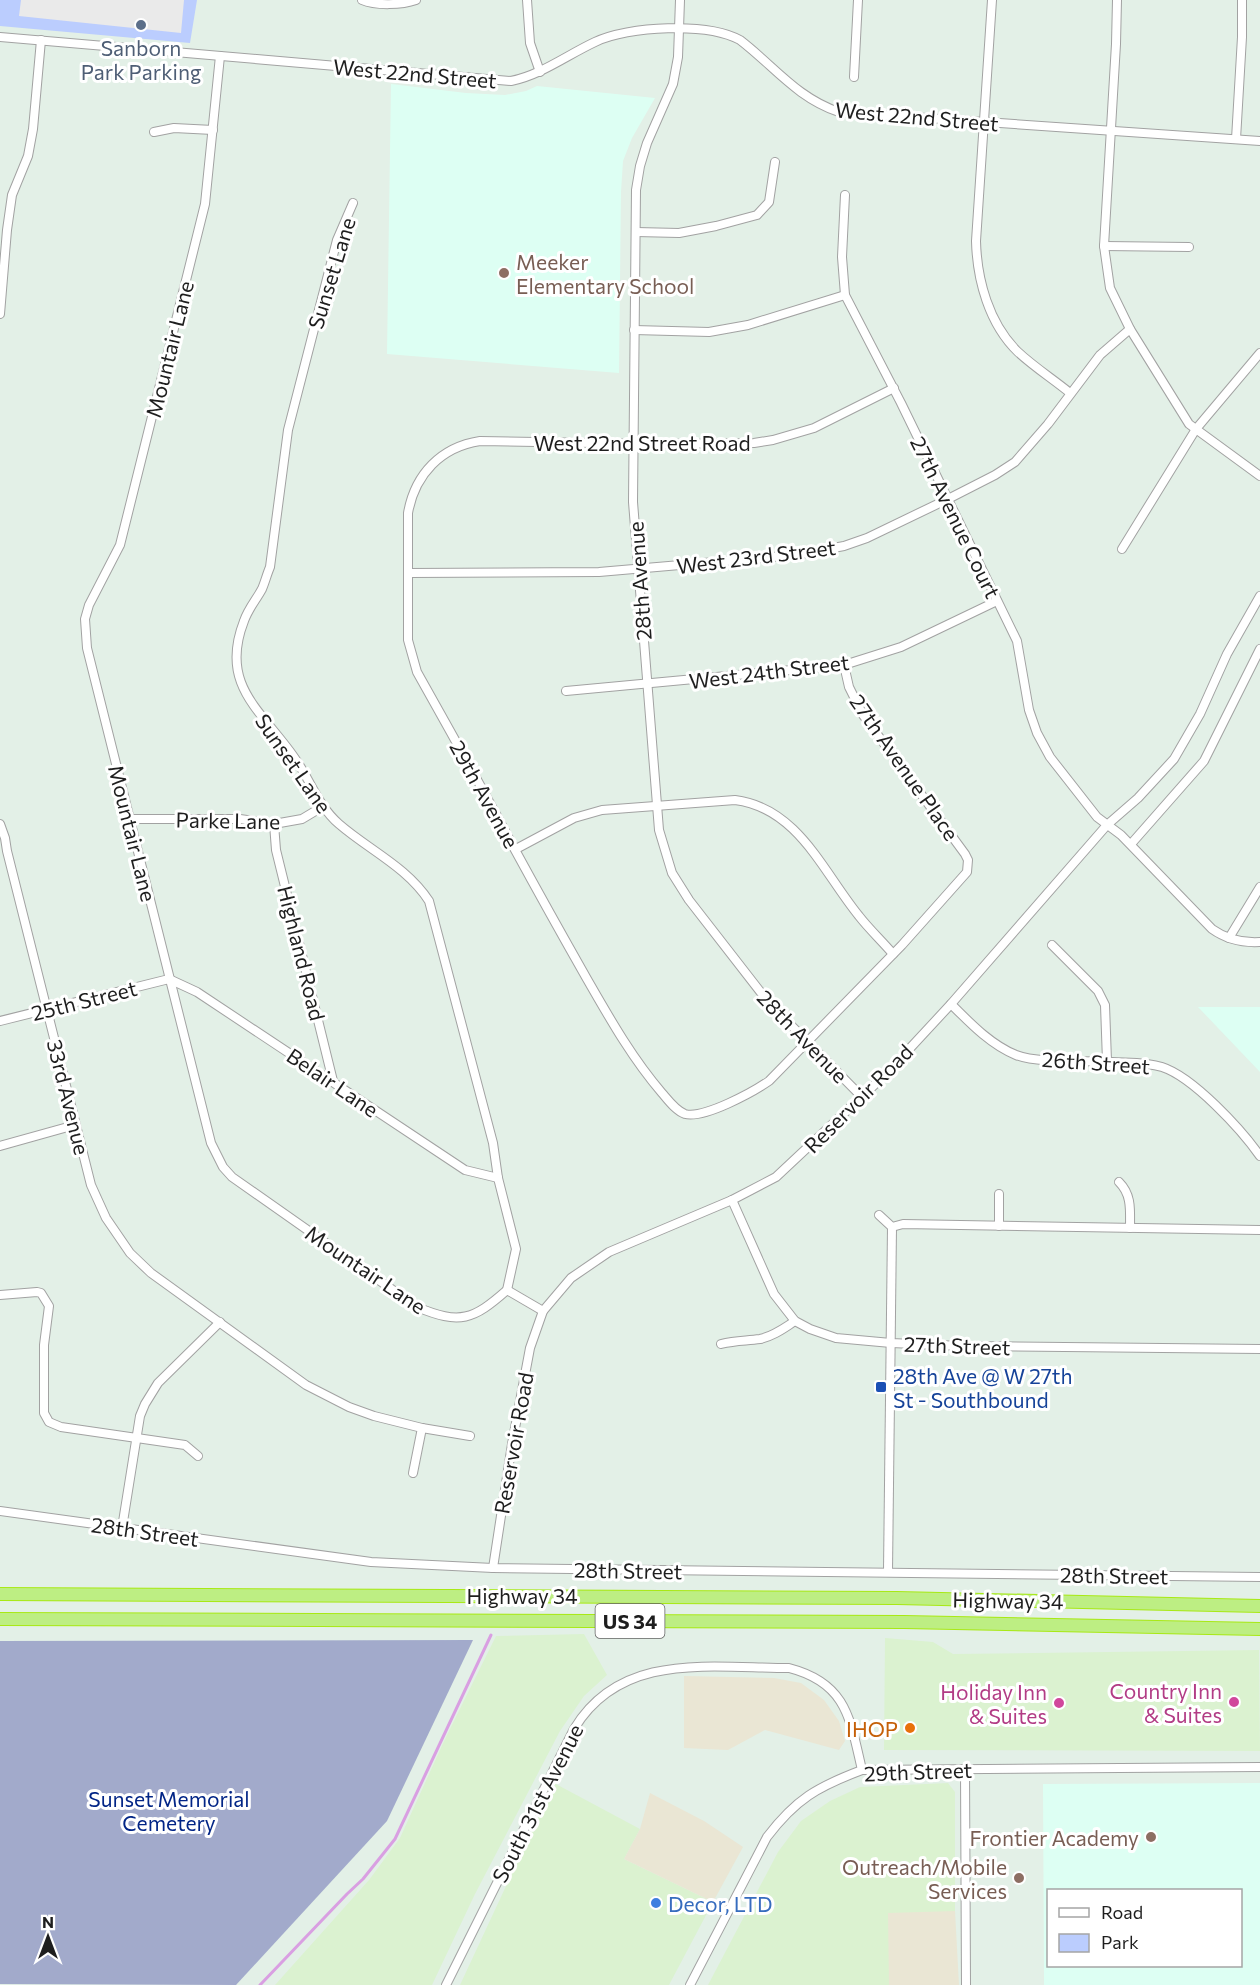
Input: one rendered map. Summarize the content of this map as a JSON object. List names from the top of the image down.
{
  "streets": {
    "highway": ["Highway 34", "US 34"],
    "street": [
      "West 22nd Street",
      "Sunset Lane",
      "Mountair Lane",
      "West 22nd Street Road",
      "27th Avenue Court",
      "West 23rd Street",
      "28th Avenue",
      "West 24th Street",
      "27th Avenue Place",
      "29th Avenue",
      "Parke Lane",
      "Highland Road",
      "25th Street",
      "26th Street",
      "Belair Lane",
      "33rd Avenue",
      "Reservoir Road",
      "27th Street",
      "28th Street",
      "29th Street",
      "South 31st Avenue"
    ]
  },
  "crossings": [
    ["West 22nd Street", "Mountair Lane"],
    ["West 22nd Street", "28th Avenue"],
    ["Sunset Lane", "Mountair Lane"],
    ["Sunset Lane", "Parke Lane"],
    ["Sunset Lane", "Belair Lane"],
    ["Mountair Lane", "Parke Lane"],
    ["Mountair Lane", "25th Street"],
    ["Mountair Lane", "Belair Lane"],
    ["West 22nd Street Road", "27th Avenue Court"],
    ["West 22nd Street Road", "28th Avenue"],
    ["West 22nd Street Road", "29th Avenue"],
    ["27th Avenue Court", "West 23rd Street"],
    ["27th Avenue Court", "West 24th Street"],
    ["27th Avenue Court", "Reservoir Road"],
    ["West 23rd Street", "28th Avenue"],
    ["West 23rd Street", "29th Avenue"],
    ["28th Avenue", "West 24th Street"],
    ["28th Avenue", "29th Avenue"],
    ["28th Avenue", "Reservoir Road"],
    ["West 24th Street", "27th Avenue Place"],
    ["Parke Lane", "Highland Road"],
    ["Highland Road", "Belair Lane"],
    ["25th Street", "Belair Lane"],
    ["25th Street", "33rd Avenue"],
    ["26th Street", "Reservoir Road"],
    ["Reservoir Road", "27th Street"],
    ["Reservoir Road", "28th Street"],
    ["29th Street", "South 31st Avenue"]
  ],
  "parks": ["Sunset Memorial Cemetery"],
  "places": {
    "other": [
      "Sanborn Park Parking",
      "Meeker Elementary School",
      "Country Inn & Suites",
      "Holiday Inn & Suites",
      "IHOP",
      "Frontier Academy",
      "Outreach/Mobile Services",
      "Decor, LTD"
    ],
    "transit": ["28th Ave @ W 27th St - Southbound"]
  },
  "legend": ["Road", "Park"],
  "north": "top"
}
